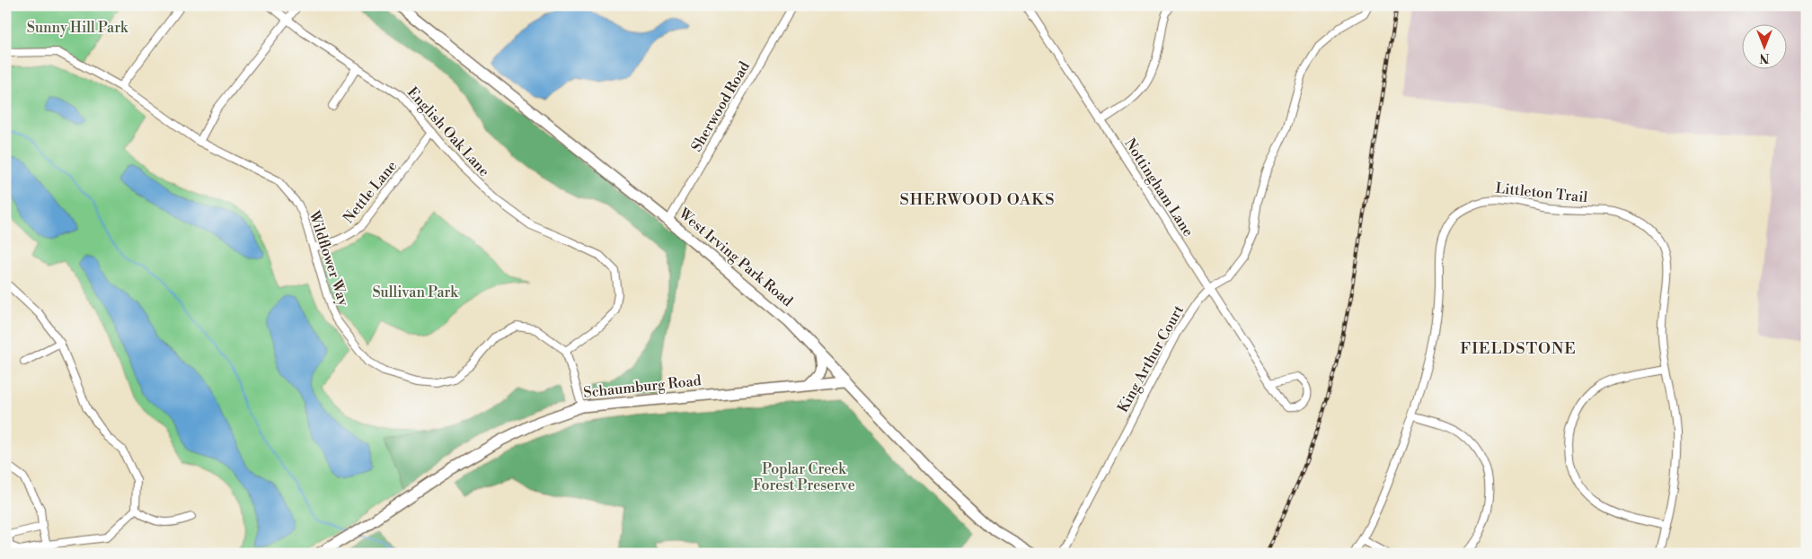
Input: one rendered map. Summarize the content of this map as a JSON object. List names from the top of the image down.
{
  "streets": {
    "main road": ["West Irving Park Road", "Schaumburg Road"],
    "street": [
      "Sherwood Road",
      "English Oak Lane",
      "Nottingham Lane",
      "Nettle Lane",
      "Littleton Trail",
      "Wildflower Way",
      "King Arthur Court"
    ]
  },
  "crossings": [
    ["Sherwood Road", "West Irving Park Road"],
    ["English Oak Lane", "Nettle Lane"],
    ["English Oak Lane", "Wildflower Way"],
    ["Nottingham Lane", "King Arthur Court"],
    ["Nettle Lane", "Wildflower Way"],
    ["West Irving Park Road", "Schaumburg Road"]
  ],
  "districts": ["SHERWOOD OAKS", "FIELDSTONE"],
  "parks": ["Sunny Hill Park", "Sullivan Park", "Poplar Creek Forest Preserve"],
  "north": "bottom"
}
